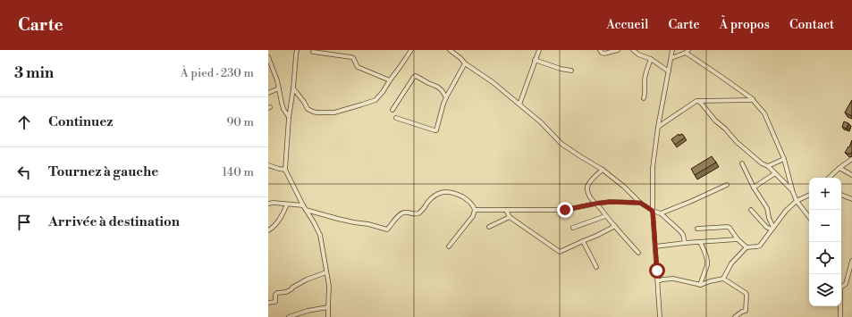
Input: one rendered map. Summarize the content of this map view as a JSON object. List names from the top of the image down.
{
  "page": {
    "header": "Carte",
    "nav": [
      "Accueil",
      "Carte",
      "À propos",
      "Contact"
    ],
    "heading": ["3 min", "À pied · 230 m"],
    "list": [
      ["Continuez", "90 m"],
      ["Tournez à gauche", "140 m"],
      "Arrivée à destination"
    ],
    "map_buttons": ["+", "−"]
  }
}
